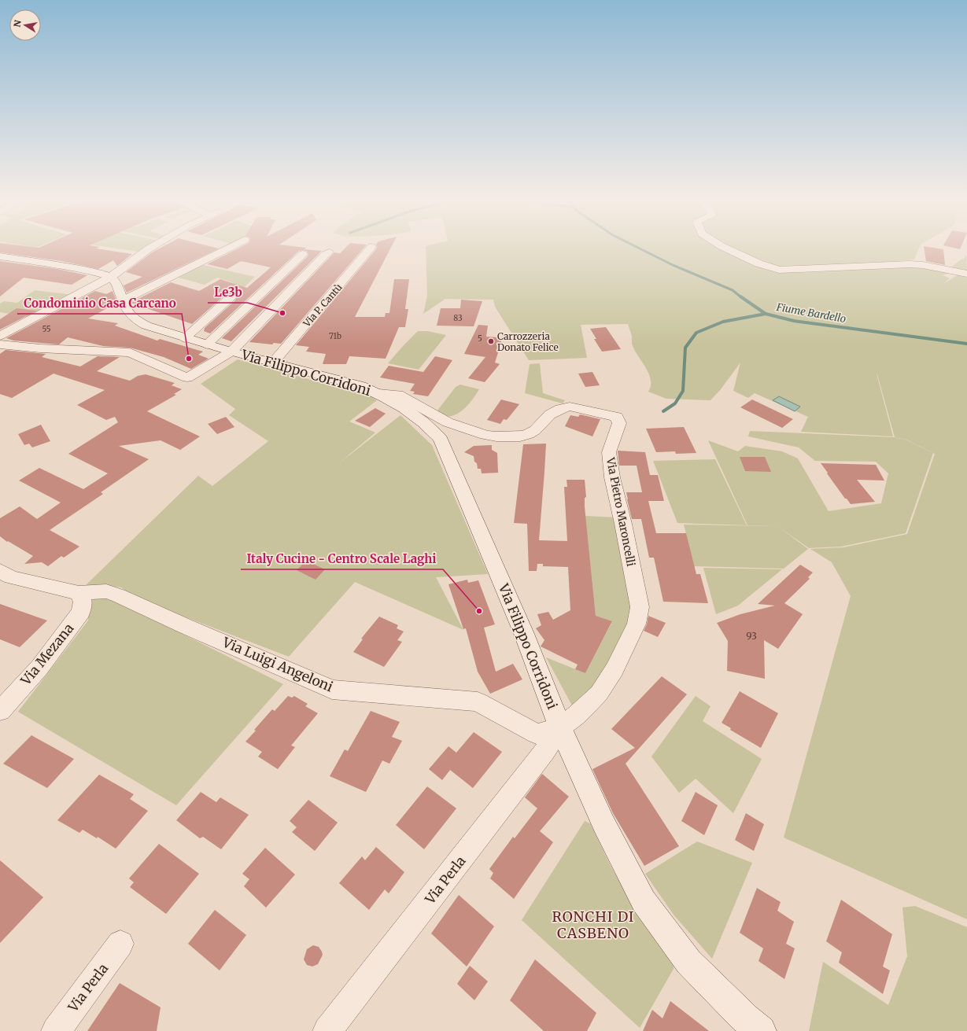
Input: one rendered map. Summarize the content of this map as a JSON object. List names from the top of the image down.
{
  "streets": {
    "street": [
      "Via P. Cantù",
      "Via Filippo Corridoni",
      "Via Pietro Maroncelli",
      "Via Mezana",
      "Via Luigi Angeloni",
      "Via Perla"
    ]
  },
  "crossings": [
    ["Via P. Cantù", "Via Filippo Corridoni"],
    ["Via Filippo Corridoni", "Via Pietro Maroncelli"],
    ["Via Filippo Corridoni", "Via Luigi Angeloni"],
    ["Via Filippo Corridoni", "Via Perla"],
    ["Via Pietro Maroncelli", "Via Luigi Angeloni"],
    ["Via Pietro Maroncelli", "Via Perla"],
    ["Via Mezana", "Via Luigi Angeloni"],
    ["Via Luigi Angeloni", "Via Perla"]
  ],
  "districts": ["RONCHI DI CASBENO"],
  "water": ["Fiume Bardello"],
  "places": [
    "Le3b",
    "Carrozzeria Donato Felice",
    "Condominio Casa Carcano",
    "Italy Cucine - Centro Scale Laghi"
  ],
  "house_numbers": [
    "83",
    "55",
    "71b",
    "5",
    "93"
  ],
  "north": "left"
}
